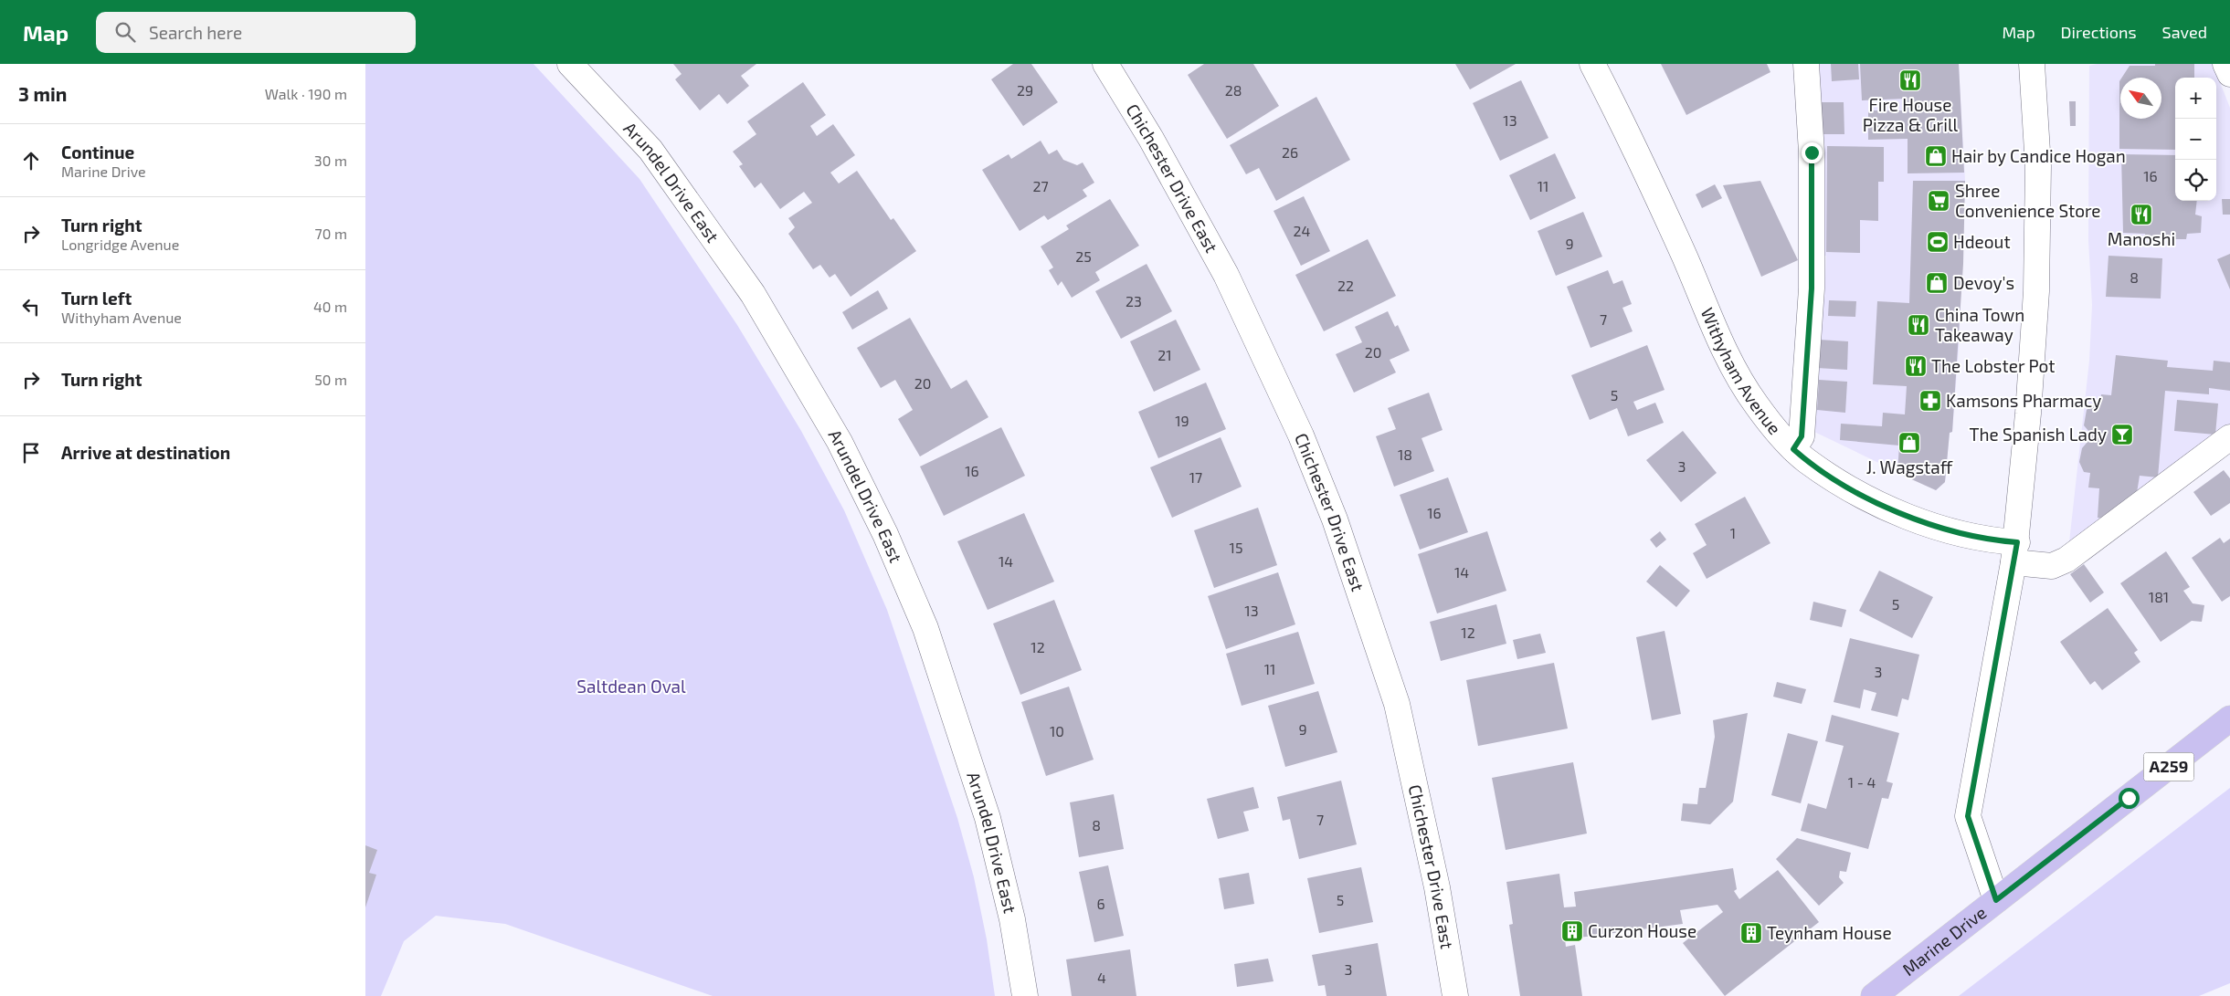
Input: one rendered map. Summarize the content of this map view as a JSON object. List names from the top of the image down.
{
  "streets": {
    "main road": ["A259", "Marine Drive"],
    "street": ["Chichester Drive East", "Arundel Drive East", "Withyham Avenue"]
  },
  "parks": ["Saltdean Oval"],
  "places": {
    "restaurant": [
      "Fire House Pizza & Grill",
      "Manoshi",
      "China Town Takeaway",
      "The Lobster Pot"
    ],
    "shop": ["Hair by Candice Hogan", "Devoy's", "J. Wagstaff"],
    "supermarket": ["Shree Convenience Store"],
    "sports": ["Hdeout"],
    "pharmacy": ["Kamsons Pharmacy"],
    "bar": ["The Spanish Lady"],
    "building": ["Curzon House", "Teynham House"]
  },
  "house_numbers": [
    "29",
    "28",
    "13",
    "26",
    "16",
    "27",
    "11",
    "24",
    "9",
    "25",
    "8",
    "22",
    "23",
    "7",
    "20",
    "21",
    "20",
    "5",
    "19",
    "18",
    "3",
    "16",
    "17",
    "16",
    "1",
    "15",
    "14",
    "14",
    "181",
    "5",
    "13",
    "12",
    "12",
    "11",
    "3",
    "9",
    "10",
    "1 - 4",
    "7",
    "8",
    "5",
    "6",
    "3",
    "4"
  ],
  "north": "top left",
  "page": {
    "header": "Map",
    "search": "Search here",
    "nav": ["Map", "Directions", "Saved"],
    "heading": ["3 min", "Walk · 190 m"],
    "map_buttons": ["+", "−"],
    "list": [
      ["Continue", "Marine Drive", "30 m"],
      ["Turn right", "Longridge Avenue", "70 m"],
      ["Turn left", "Withyham Avenue", "40 m"],
      ["Turn right", "50 m"],
      "Arrive at destination"
    ]
  }
}
